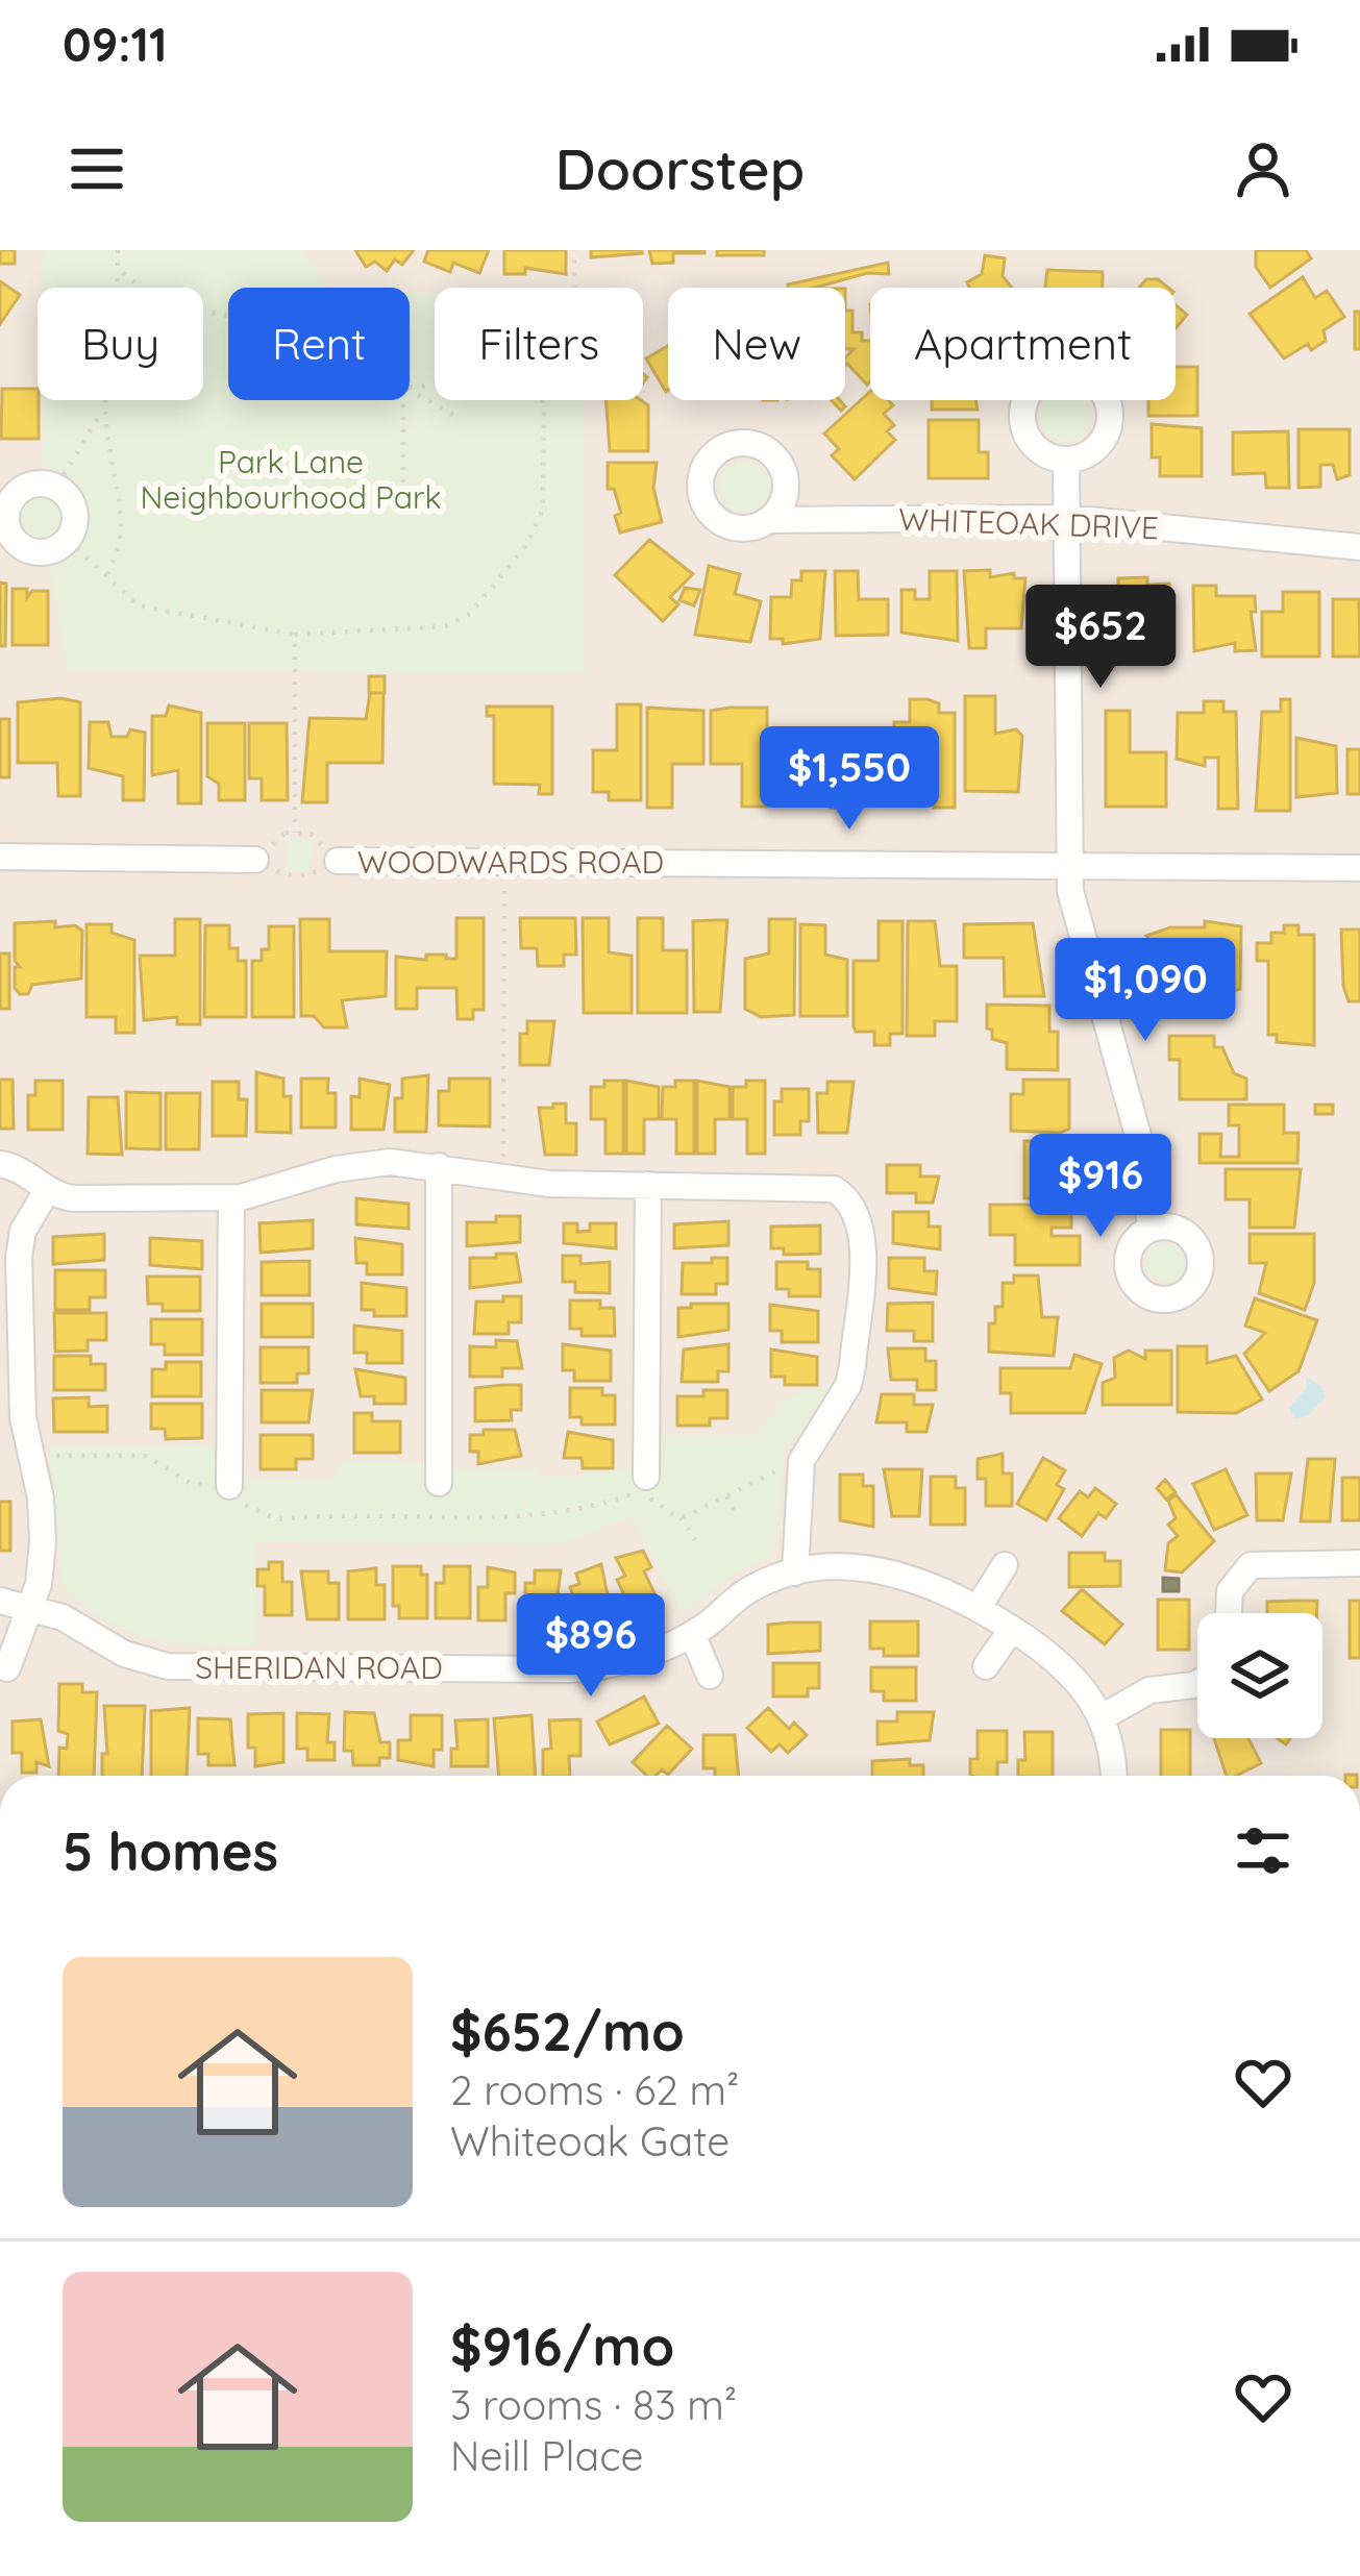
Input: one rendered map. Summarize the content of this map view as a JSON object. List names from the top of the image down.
{
  "streets": {
    "street": ["WHITEOAK DRIVE", "WOODWARDS ROAD", "SHERIDAN ROAD"]
  },
  "parks": ["Park Lane Neighbourhood Park"],
  "page": {
    "status": "09:11",
    "header": "Doorstep",
    "chip": [
      "Buy",
      "Rent",
      "Filters",
      "New",
      "Apartment"
    ],
    "price": [
      "$652",
      "$1,550",
      "$1,090",
      "$916",
      "$896"
    ],
    "heading": "5 homes",
    "list": [
      {
        "name": "$652/mo",
        "note": "2 rooms · 62 m² · Whiteoak Gate"
      },
      {
        "name": "$916/mo",
        "note": "3 rooms · 83 m² · Neill Place"
      }
    ]
  }
}
